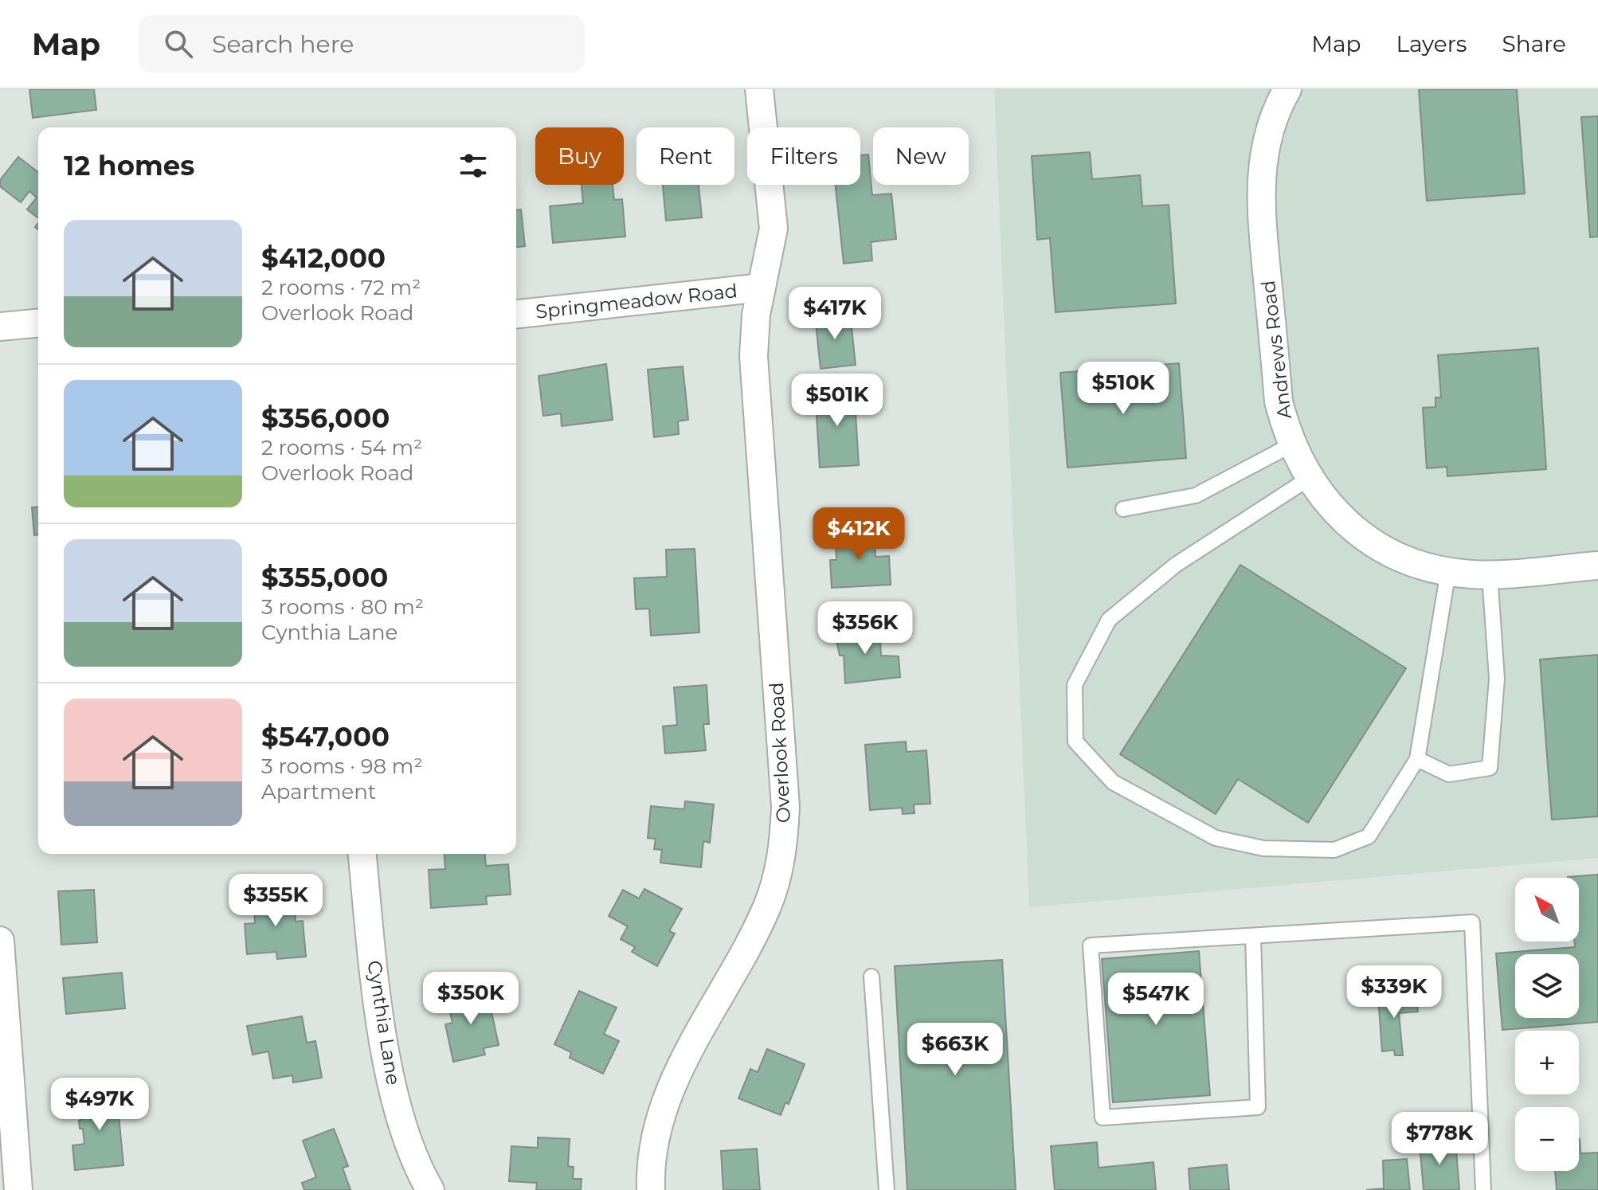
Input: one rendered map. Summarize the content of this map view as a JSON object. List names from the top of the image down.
{
  "streets": {
    "street": [
      "Springmeadow Road",
      "Andrews Road",
      "Overlook Road",
      "Cynthia Lane"
    ]
  },
  "crossings": [
    ["Springmeadow Road", "Overlook Road"]
  ],
  "north": "top left",
  "page": {
    "header": "Map",
    "search": "Search here",
    "nav": ["Map", "Layers", "Share"],
    "chip": [
      "Buy",
      "Rent",
      "Filters",
      "New"
    ],
    "heading": "12 homes",
    "list": [
      {
        "name": "$412,000",
        "note": "2 rooms · 72 m² · Overlook Road"
      },
      {
        "name": "$356,000",
        "note": "2 rooms · 54 m² · Overlook Road"
      },
      {
        "name": "$355,000",
        "note": "3 rooms · 80 m² · Cynthia Lane"
      },
      {
        "name": "$547,000",
        "note": "3 rooms · 98 m² · Apartment"
      }
    ],
    "price": [
      "$417K",
      "$510K",
      "$501K",
      "$412K",
      "$356K",
      "$355K",
      "$339K",
      "$350K",
      "$547K",
      "$663K",
      "$497K",
      "$778K"
    ],
    "map_buttons": ["+", "−"]
  }
}
